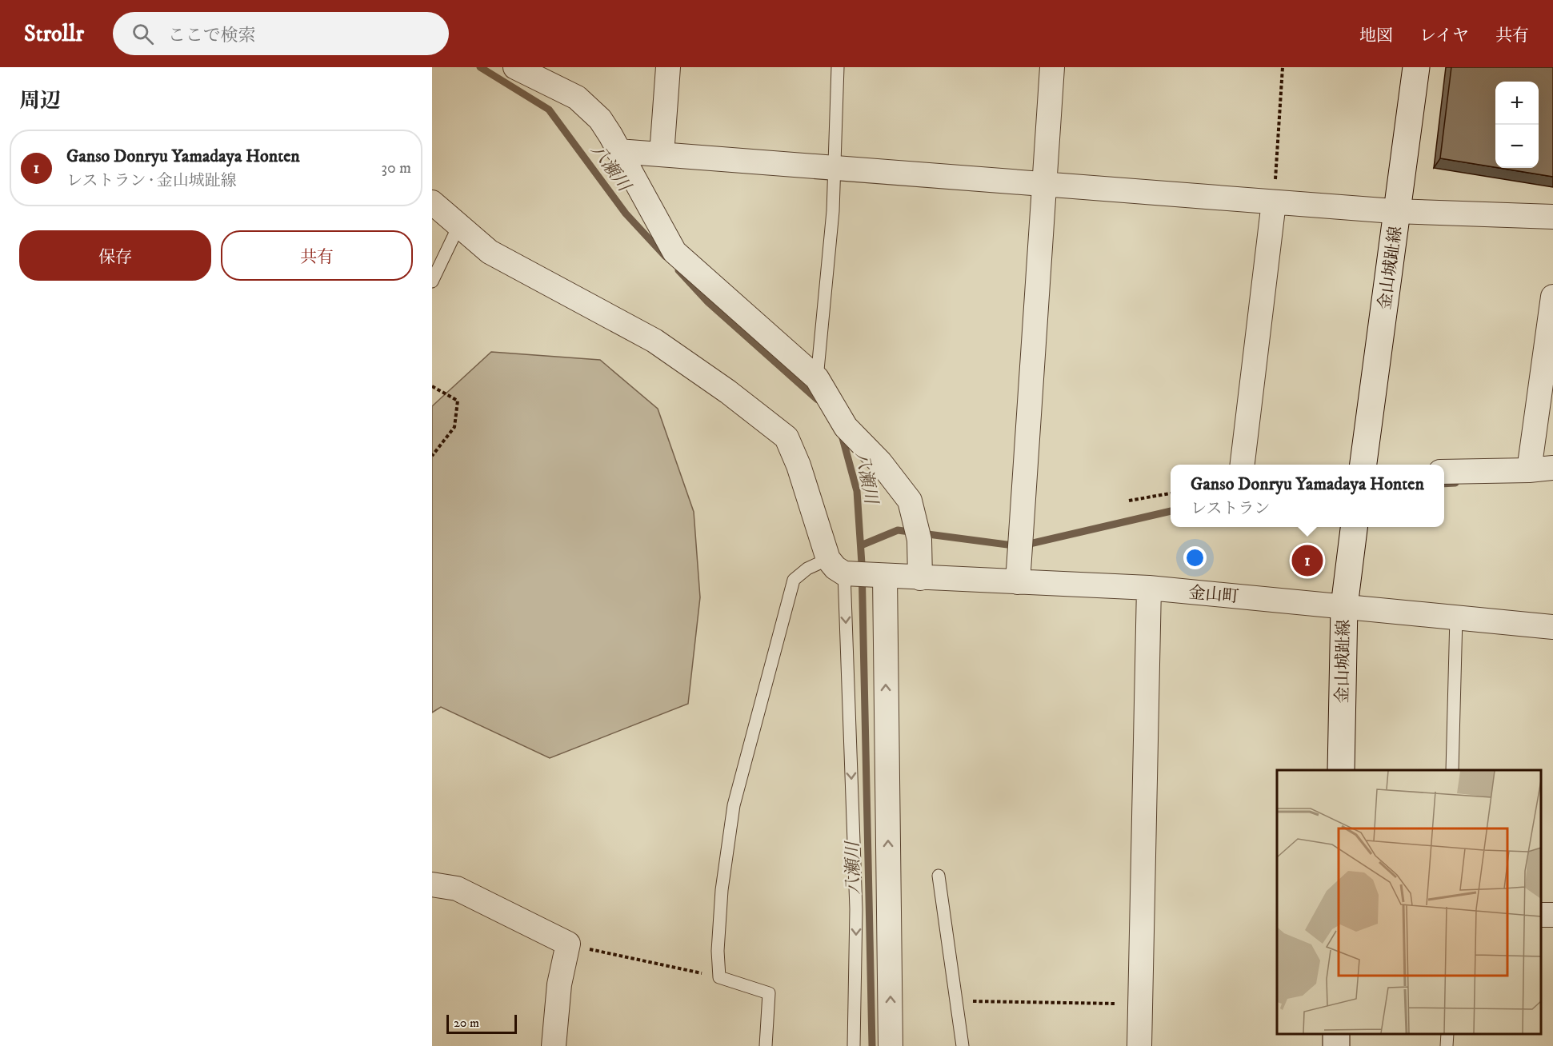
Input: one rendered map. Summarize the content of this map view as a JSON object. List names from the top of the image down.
{
  "streets": {
    "main road": ["金山城趾線"],
    "street": ["金山町"]
  },
  "crossings": [
    ["金山城趾線", "金山町"]
  ],
  "water": ["八瀬川"],
  "scale_bar": "20 m",
  "page": {
    "header": "Strollr",
    "search": "ここで検索",
    "nav": ["地図", "レイヤ", "共有"],
    "heading": "周辺",
    "map_buttons": ["+", "−"],
    "list": [
      {
        "mark": "1",
        "name": "Ganso Donryu Yamadaya Honten",
        "note": "レストラン · 金山城趾線",
        "value": "30 m"
      }
    ],
    "buttons": ["保存", "共有"],
    "popup": ["Ganso Donryu Yamadaya Honten", "レストラン"],
    "pins": "1",
    "scale": "20 m"
  }
}
